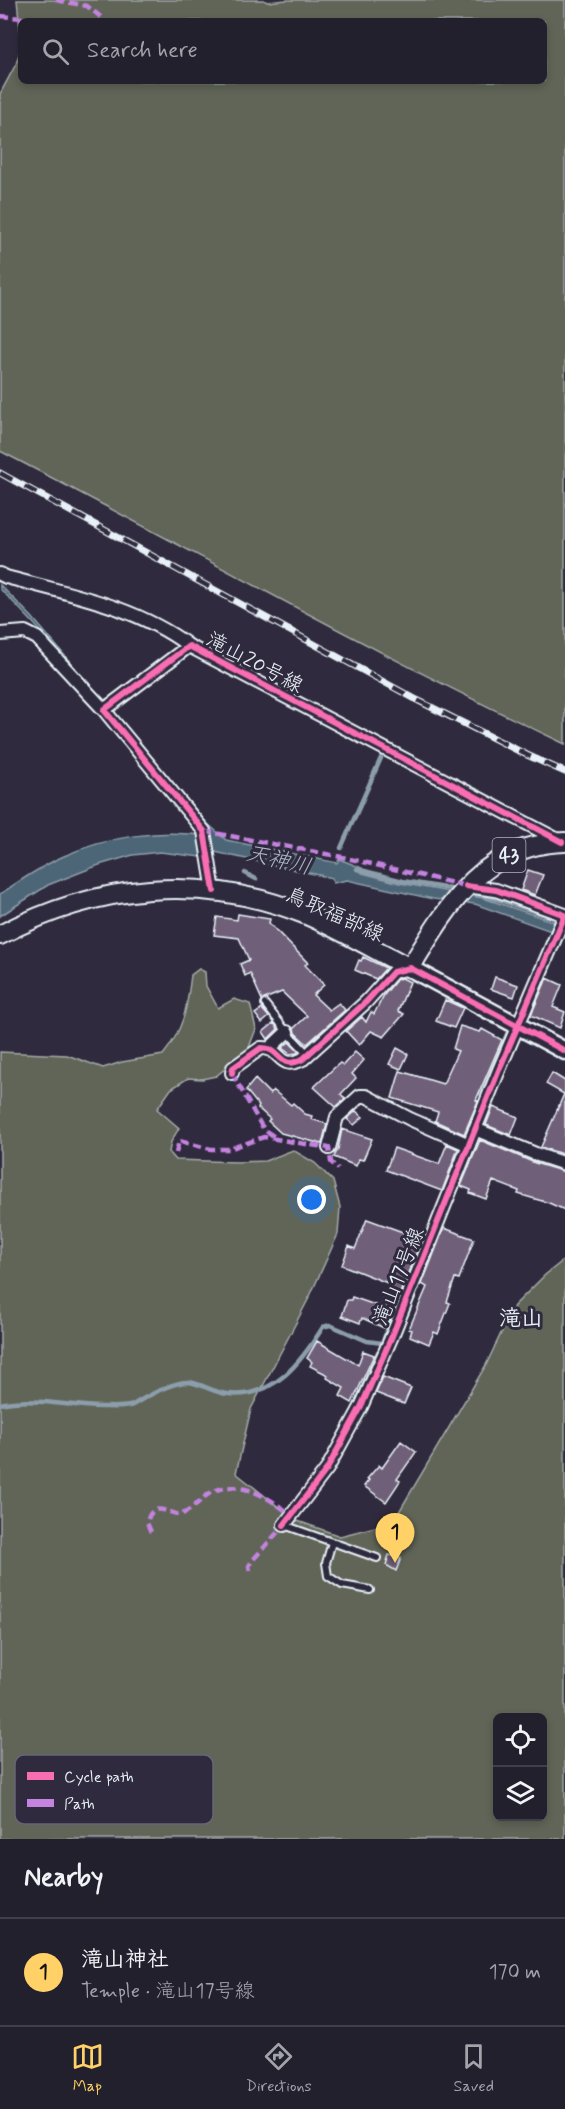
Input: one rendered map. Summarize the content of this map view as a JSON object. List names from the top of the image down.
{
  "streets": {
    "main road": ["43", "鳥取福部線"],
    "street": ["滝山20号線", "滝山17号線"]
  },
  "crossings": [
    ["滝山20号線", "43"],
    ["43", "鳥取福部線"],
    ["43", "滝山17号線"]
  ],
  "districts": ["滝山"],
  "water": ["天神川"],
  "legend": ["Cycle path", "Path"],
  "page": {
    "search": "Search here",
    "pins": "1",
    "heading": "Nearby",
    "list": [
      {
        "mark": "1",
        "name": "滝山神社",
        "note": "Temple · 滝山17号線",
        "value": "170 m"
      }
    ],
    "nav": ["Map", "Directions", "Saved"]
  }
}
